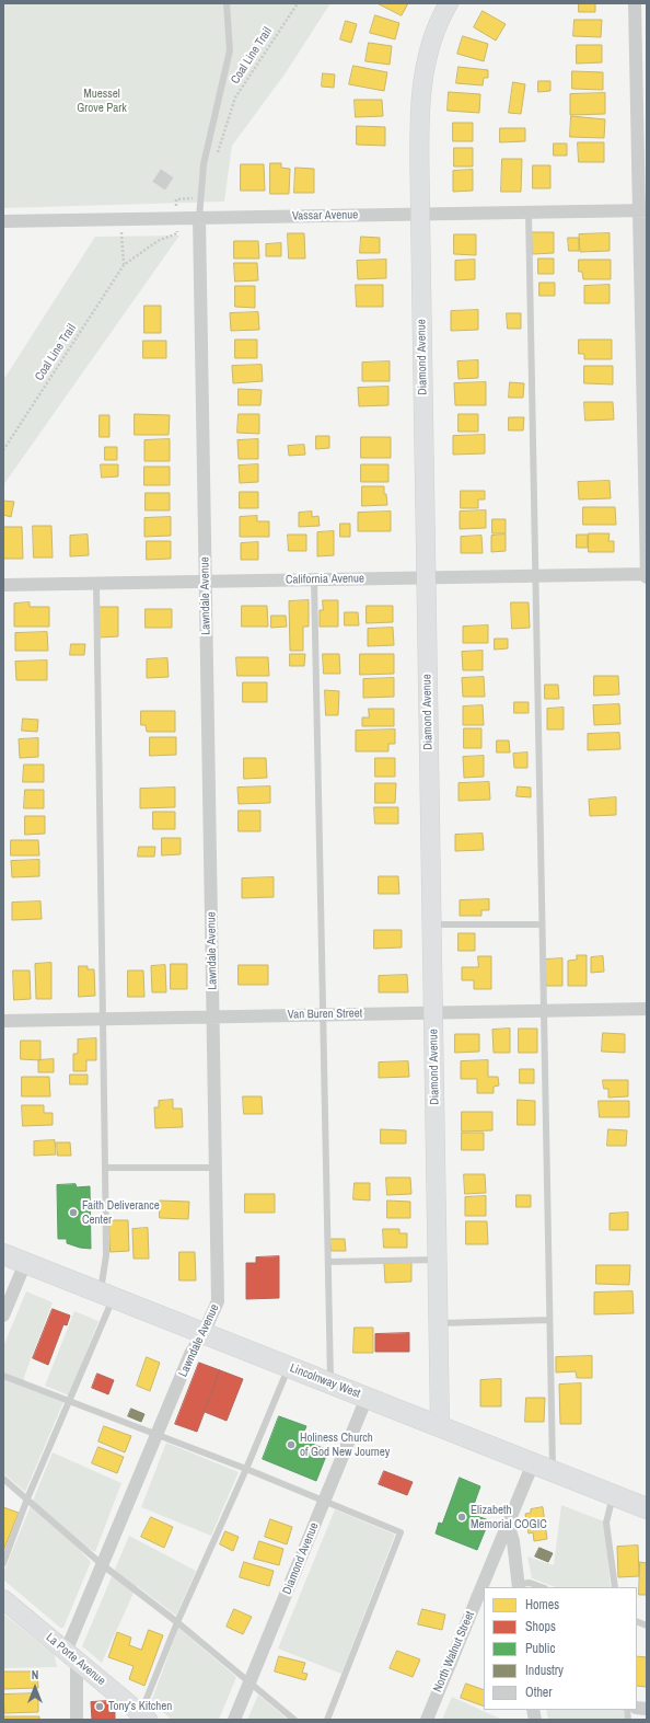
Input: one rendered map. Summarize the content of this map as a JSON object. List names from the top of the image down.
{
  "streets": {
    "main road": ["Lincolnway West"],
    "street": [
      "Vassar Avenue",
      "Diamond Avenue",
      "California Avenue",
      "Lawndale Avenue",
      "Van Buren Street",
      "North Walnut Street",
      "La Porte Avenue"
    ],
    "path": ["Coal Line Trail"]
  },
  "crossings": [
    ["Vassar Avenue", "Diamond Avenue"],
    ["Vassar Avenue", "Lawndale Avenue"],
    ["Diamond Avenue", "California Avenue"],
    ["Diamond Avenue", "Van Buren Street"],
    ["Diamond Avenue", "Lincolnway West"],
    ["California Avenue", "Lawndale Avenue"],
    ["Lawndale Avenue", "Van Buren Street"],
    ["Lawndale Avenue", "Lincolnway West"],
    ["Lawndale Avenue", "La Porte Avenue"],
    ["Lincolnway West", "North Walnut Street"]
  ],
  "parks": ["Muessel Grove Park"],
  "places": [
    "Faith Deliverance Center",
    "Holiness Church of God New Journey",
    "Elizabeth Memorial COGIC",
    "Tony's Kitchen"
  ],
  "legend": [
    "Homes",
    "Shops",
    "Public",
    "Industry",
    "Other"
  ],
  "north": "top"
}
